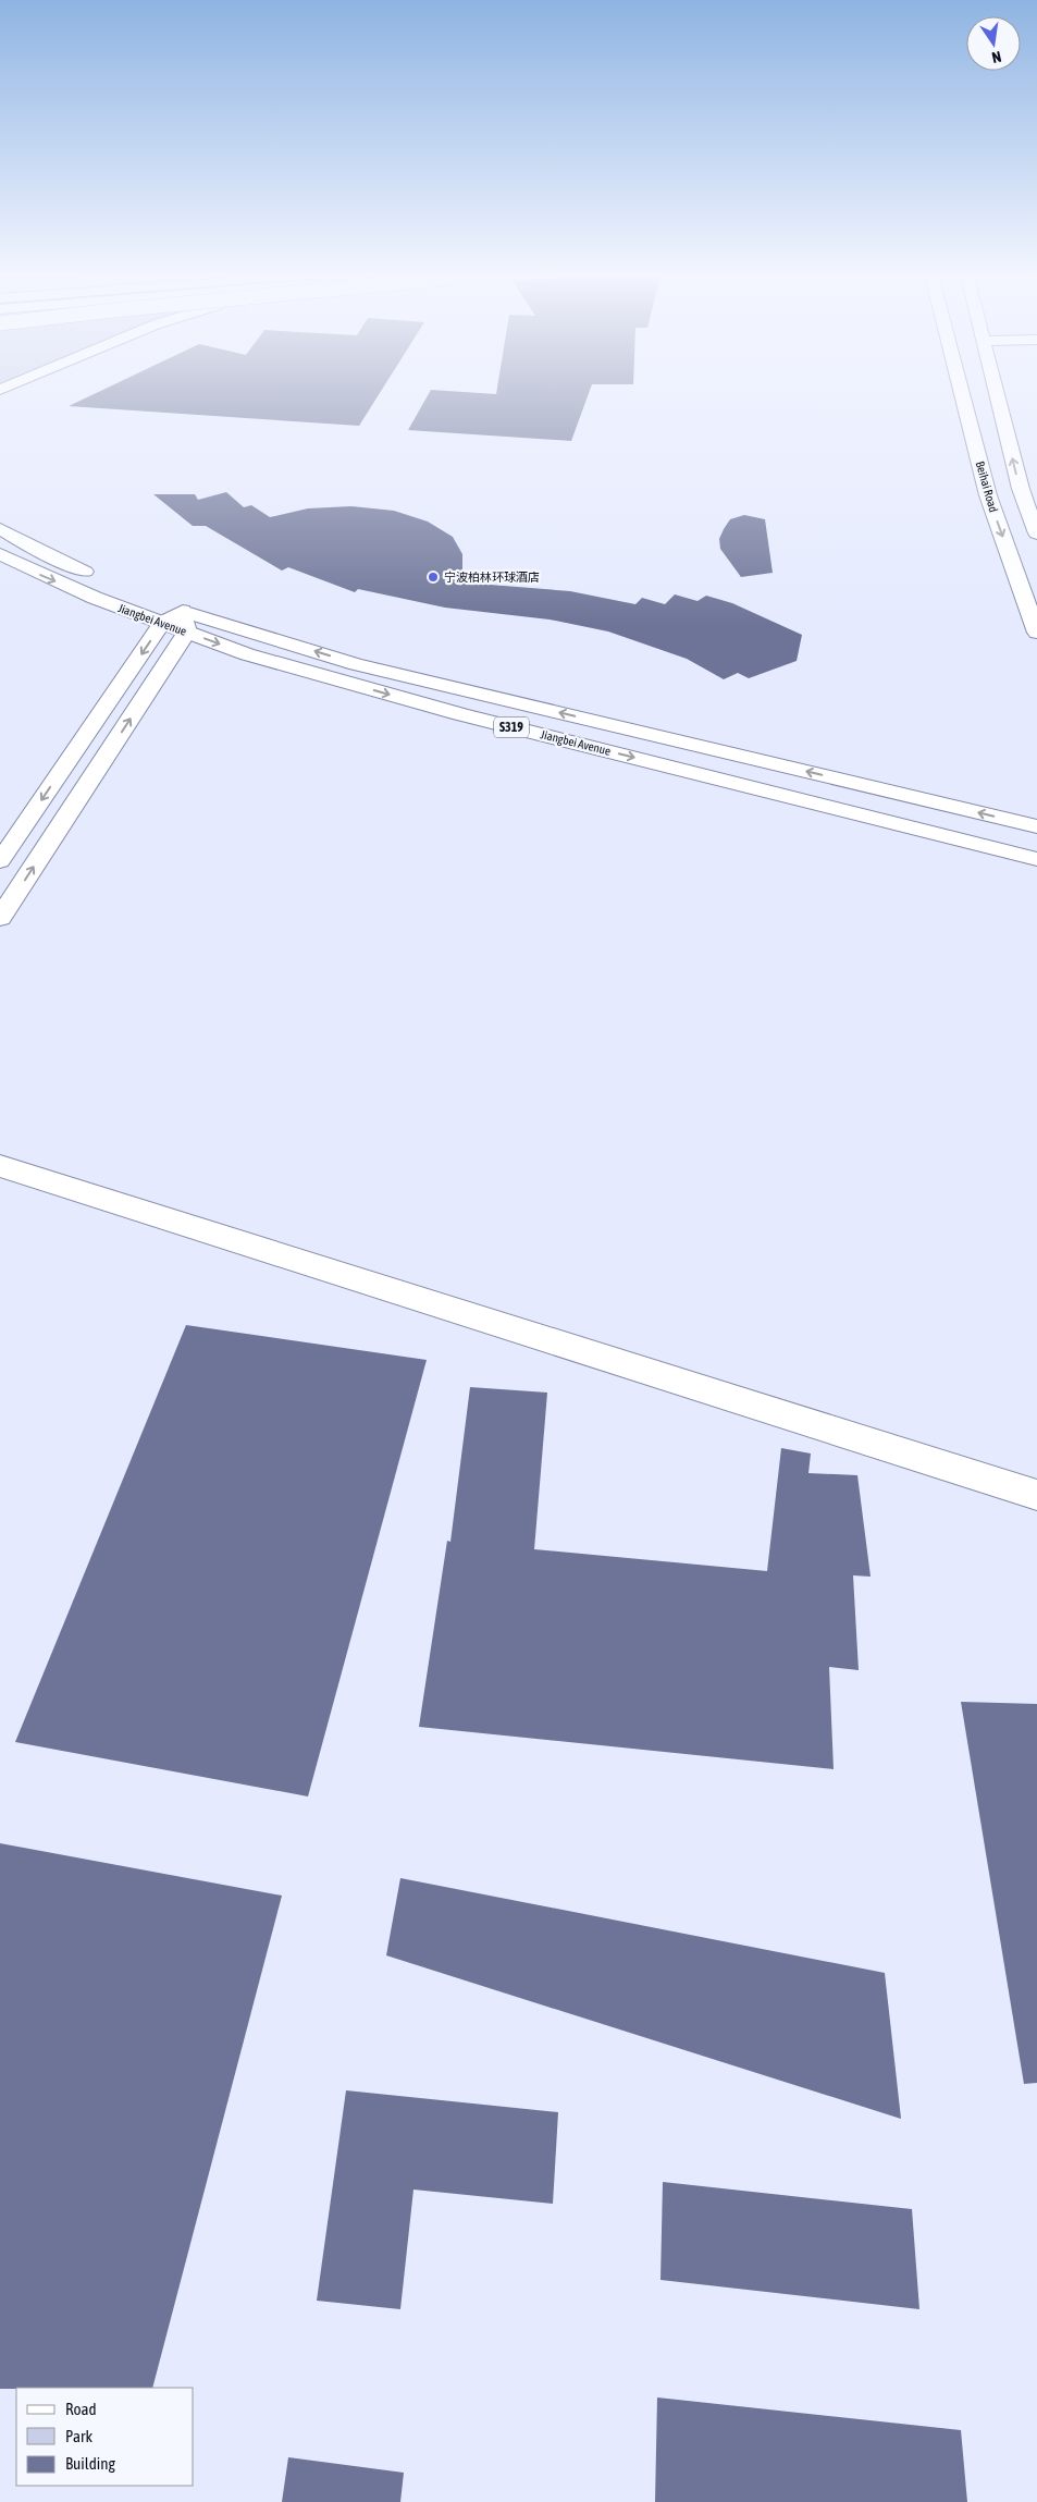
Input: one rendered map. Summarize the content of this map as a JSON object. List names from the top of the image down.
{
  "streets": {
    "main road": ["Beihai Road", "Jiangbei Avenue", "S319"]
  },
  "places": ["宁波柏林环球酒店"],
  "legend": ["Road", "Park", "Building"],
  "north": "bottom"
}
